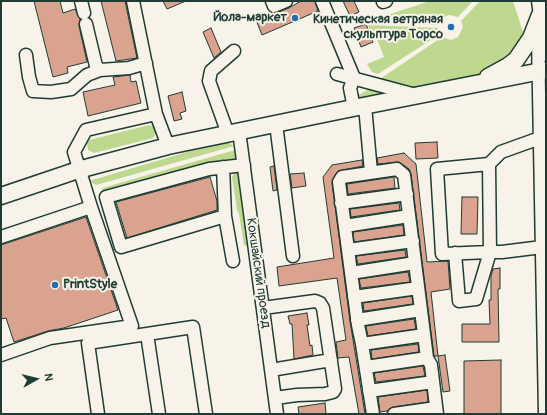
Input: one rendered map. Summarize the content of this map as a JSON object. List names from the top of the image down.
{
  "streets": {
    "street": ["Кокшайский проезд"]
  },
  "places": ["Йола-маркет", "Кинетическая ветряная скульптура Торсо", "PrintStyle"],
  "north": "right"
}
